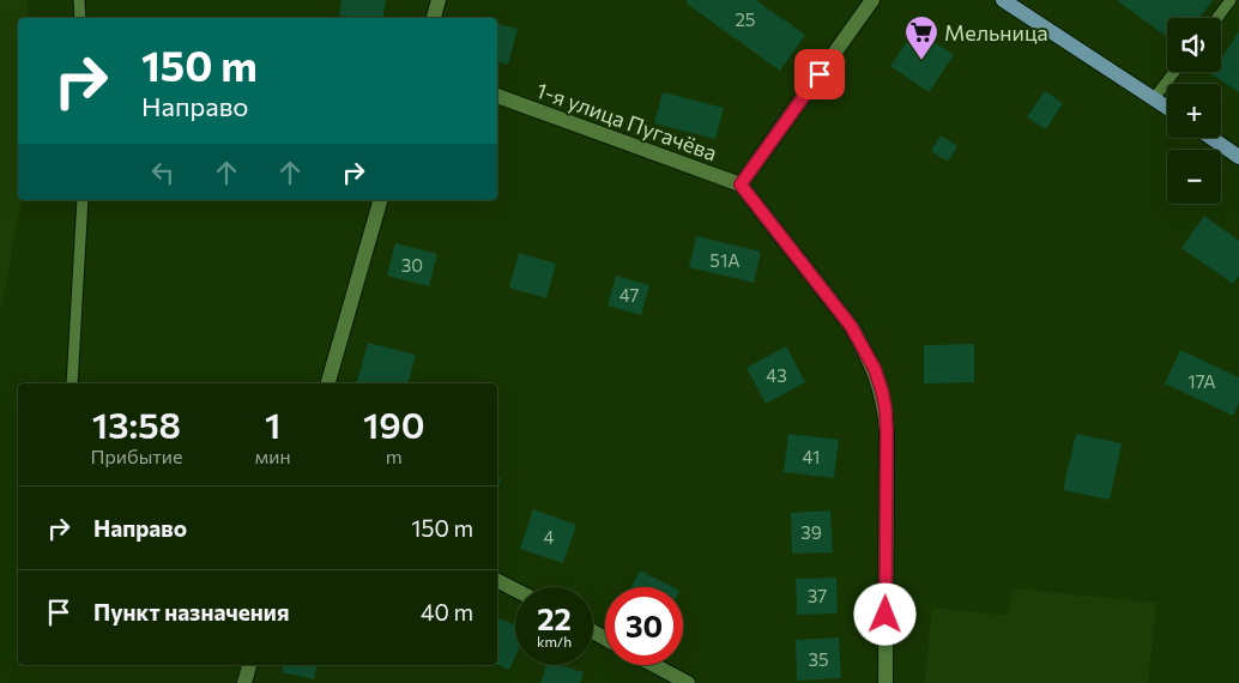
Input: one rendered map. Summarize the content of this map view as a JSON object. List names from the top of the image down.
{
  "streets": {
    "street": ["1-я улица Пугачёва"]
  },
  "places": {
    "supermarket": ["Мельница"]
  },
  "house_numbers": [
    "25",
    "51А",
    "30",
    "47",
    "43",
    "17А",
    "41",
    "39",
    "4",
    "37",
    "35"
  ],
  "page": {
    "map_buttons": ["+", "−"],
    "turn": ["150 m", "Направо"],
    "eta": [
      "13:58",
      "Прибытие",
      "1",
      "мин",
      "190",
      "m"
    ],
    "list": [
      {
        "name": "Направо",
        "value": "150 m"
      },
      {
        "name": "Пункт назначения",
        "value": "40 m"
      }
    ],
    "speed": "22 km/h",
    "limit": "30"
  }
}
